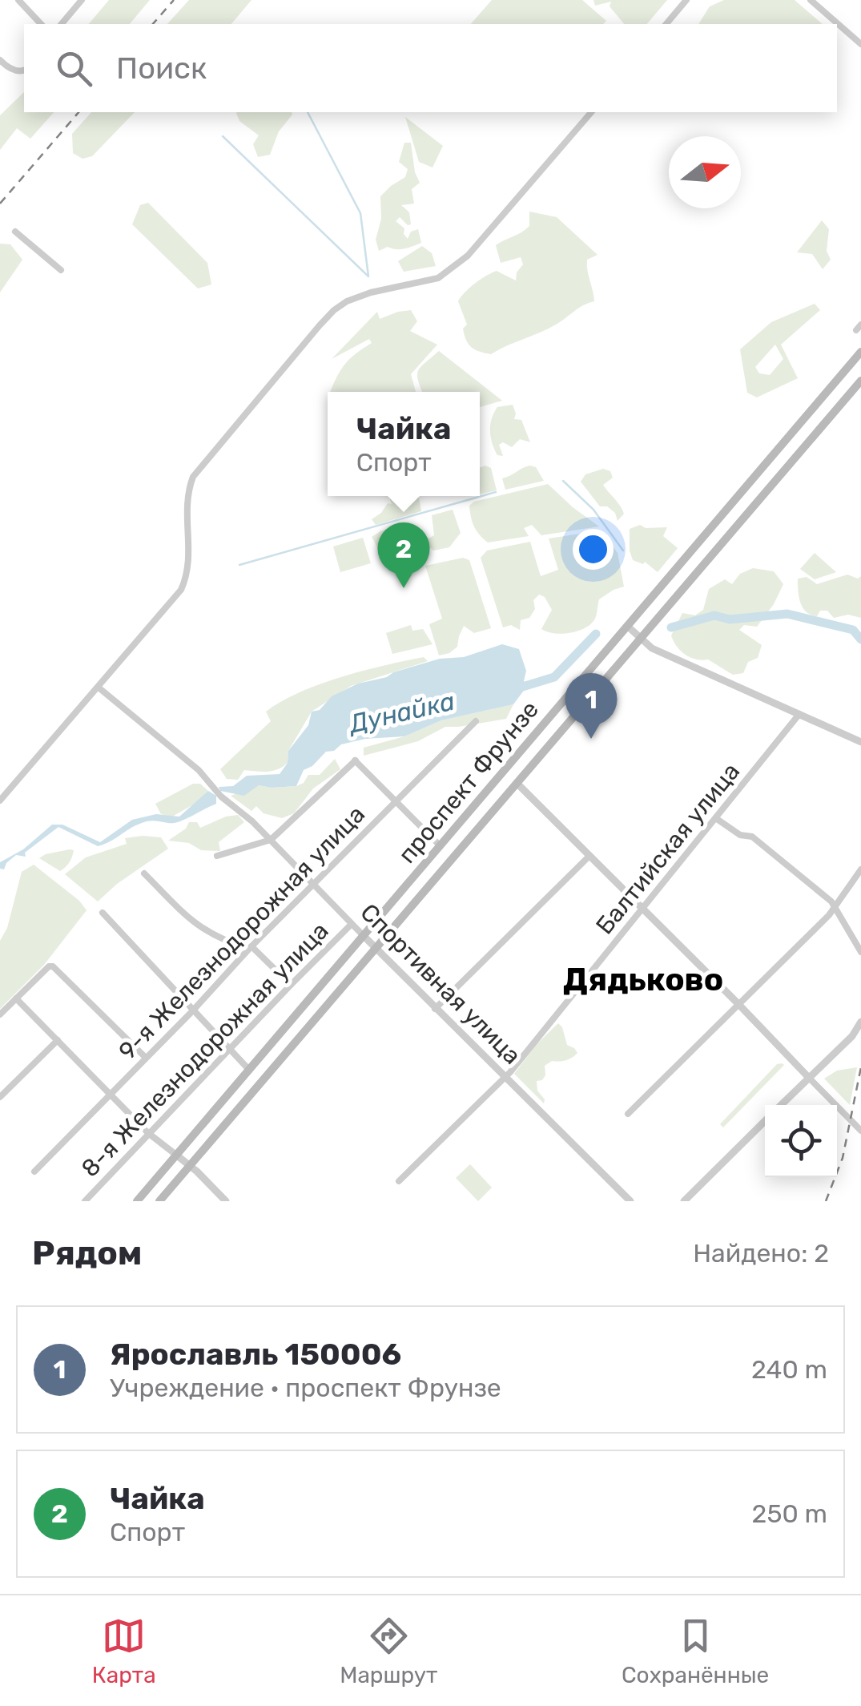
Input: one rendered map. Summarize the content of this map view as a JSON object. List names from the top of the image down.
{
  "streets": {
    "main road": ["проспект Фрунзе"],
    "street": [
      "Балтийская улица",
      "9-я Железнодорожная улица",
      "Спортивная улица",
      "8-я Железнодорожная улица"
    ]
  },
  "crossings": [
    ["проспект Фрунзе", "Спортивная улица"],
    ["Балтийская улица", "Спортивная улица"],
    ["9-я Железнодорожная улица", "Спортивная улица"],
    ["Спортивная улица", "8-я Железнодорожная улица"]
  ],
  "districts": ["Дядьково"],
  "water": ["Дунайка"],
  "north": "right",
  "page": {
    "search": "Поиск",
    "popup": ["Чайка", "Спорт"],
    "pins": ["2", "1"],
    "heading": ["Рядом", "Найдено: 2"],
    "list": [
      {
        "mark": "1",
        "name": "Ярославль 150006",
        "note": "Учреждение · проспект Фрунзе",
        "value": "240 m"
      },
      {
        "mark": "2",
        "name": "Чайка",
        "note": "Спорт",
        "value": "250 m"
      }
    ],
    "nav": ["Карта", "Маршрут", "Сохранённые"]
  }
}
